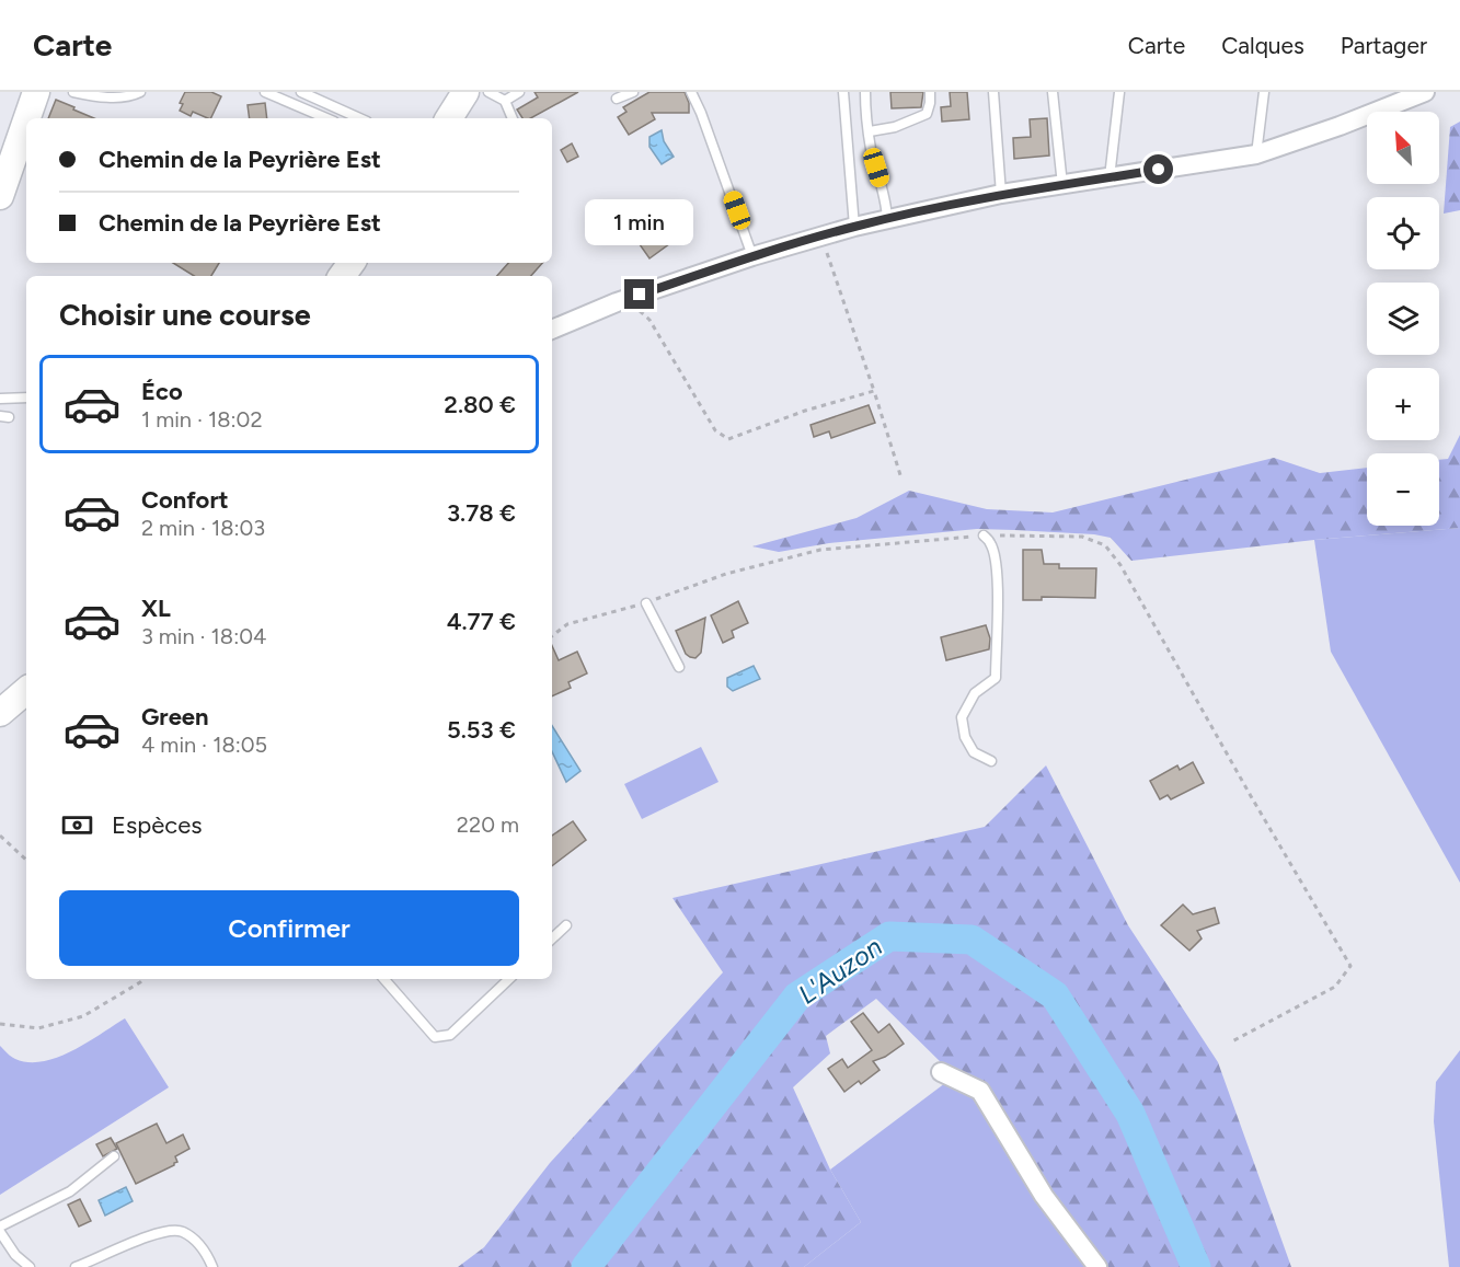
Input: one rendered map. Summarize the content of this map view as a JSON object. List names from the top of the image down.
{
  "water": ["L'Auzon"],
  "north": "top left",
  "page": {
    "header": "Carte",
    "nav": ["Carte", "Calques", "Partager"],
    "map_buttons": ["+", "−"],
    "banner": ["Chemin de la Peyrière Est", "Chemin de la Peyrière Est"],
    "bubble": "1 min",
    "heading": "Choisir une course",
    "list": [
      {
        "name": "Éco",
        "note": "1 min · 18:02",
        "value": "2.80 €"
      },
      {
        "name": "Confort",
        "note": "2 min · 18:03",
        "value": "3.78 €"
      },
      {
        "name": "XL",
        "note": "3 min · 18:04",
        "value": "4.77 €"
      },
      {
        "name": "Green",
        "note": "4 min · 18:05",
        "value": "5.53 €"
      }
    ],
    "pay": ["Espèces", "220 m"],
    "buttons": "Confirmer"
  }
}
